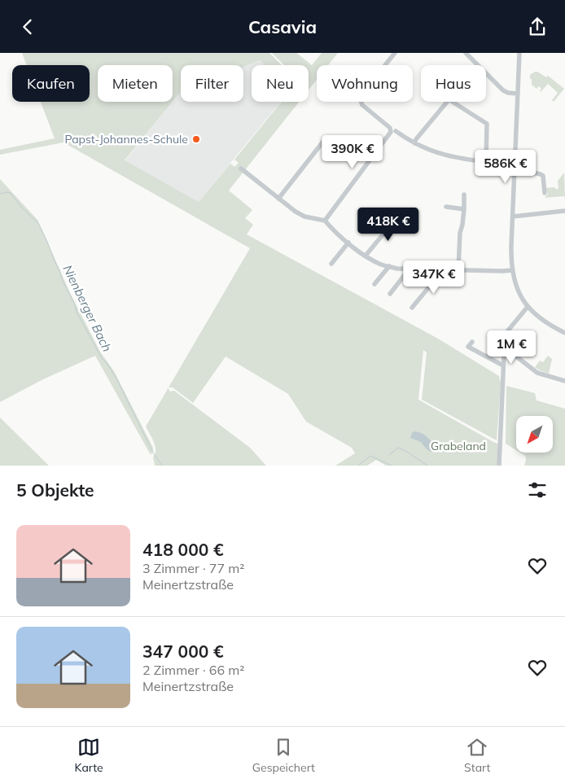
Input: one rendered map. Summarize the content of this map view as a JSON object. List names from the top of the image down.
{
  "water": ["Nienberger Bach"],
  "parks": ["Grabeland"],
  "places": ["Papst-Johannes-Schule"],
  "north": "bottom left",
  "page": {
    "header": "Casavia",
    "chip": [
      "Kaufen",
      "Mieten",
      "Filter",
      "Neu",
      "Wohnung",
      "Haus"
    ],
    "price": [
      "390K €",
      "586K €",
      "418K €",
      "347K €",
      "1M €"
    ],
    "heading": "5 Objekte",
    "list": [
      {
        "name": "418 000 €",
        "note": "3 Zimmer · 77 m² · Meinertzstraße"
      },
      {
        "name": "347 000 €",
        "note": "2 Zimmer · 66 m² · Meinertzstraße"
      }
    ],
    "tabs": ["Karte", "Gespeichert", "Start"]
  }
}
